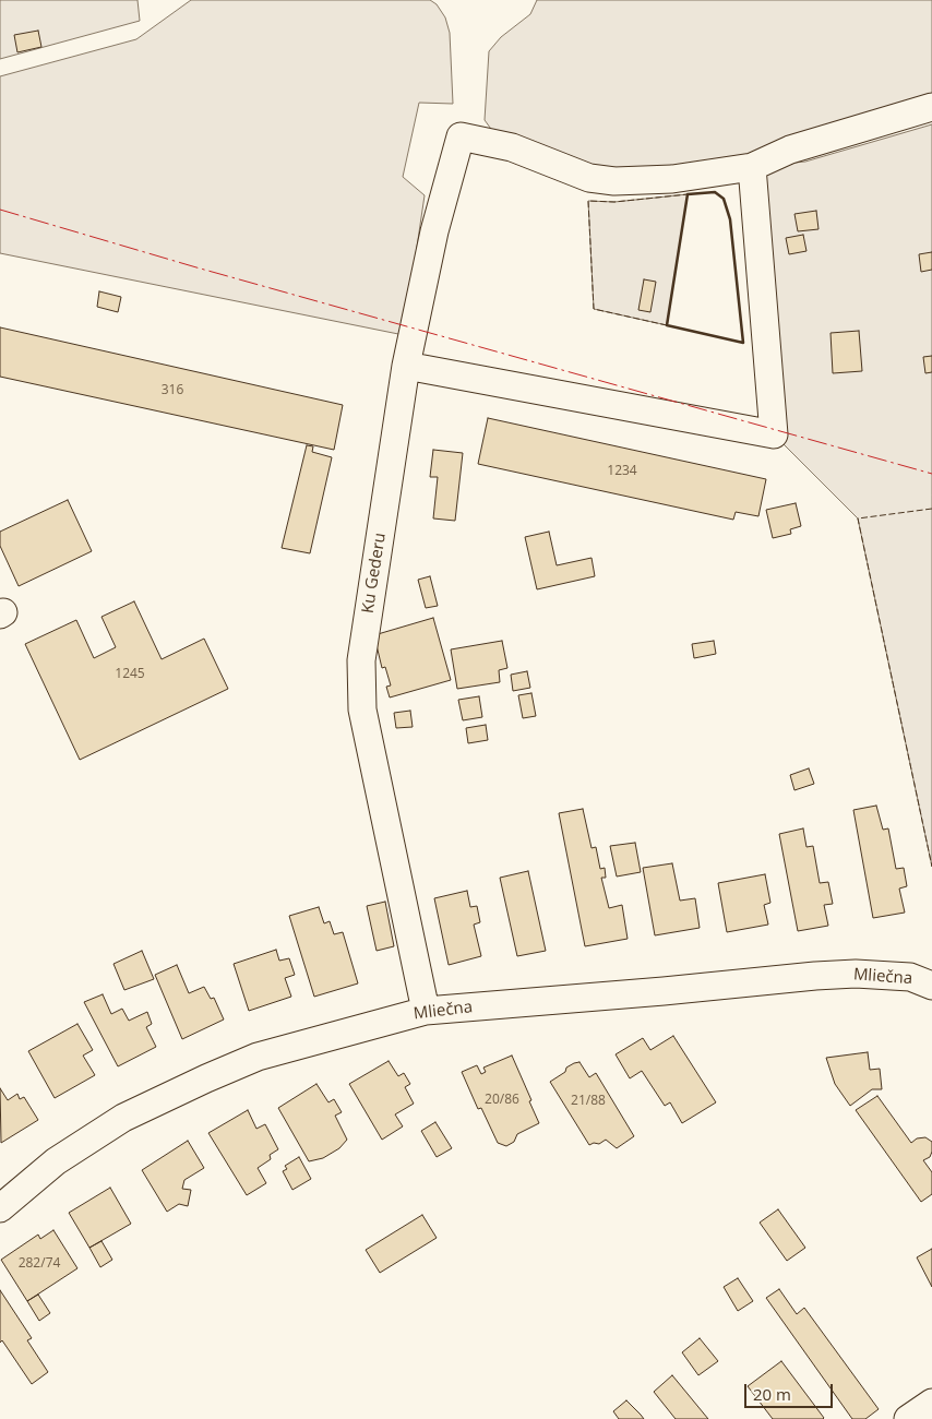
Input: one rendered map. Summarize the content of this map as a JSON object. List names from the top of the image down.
{
  "streets": {
    "street": ["Ku Gederu", "Mliečna"]
  },
  "crossings": [
    ["Ku Gederu", "Mliečna"]
  ],
  "house_numbers": [
    "316",
    "1234",
    "1245",
    "20/86",
    "21/88",
    "282/74"
  ],
  "scale_bar": "20 m"
}
